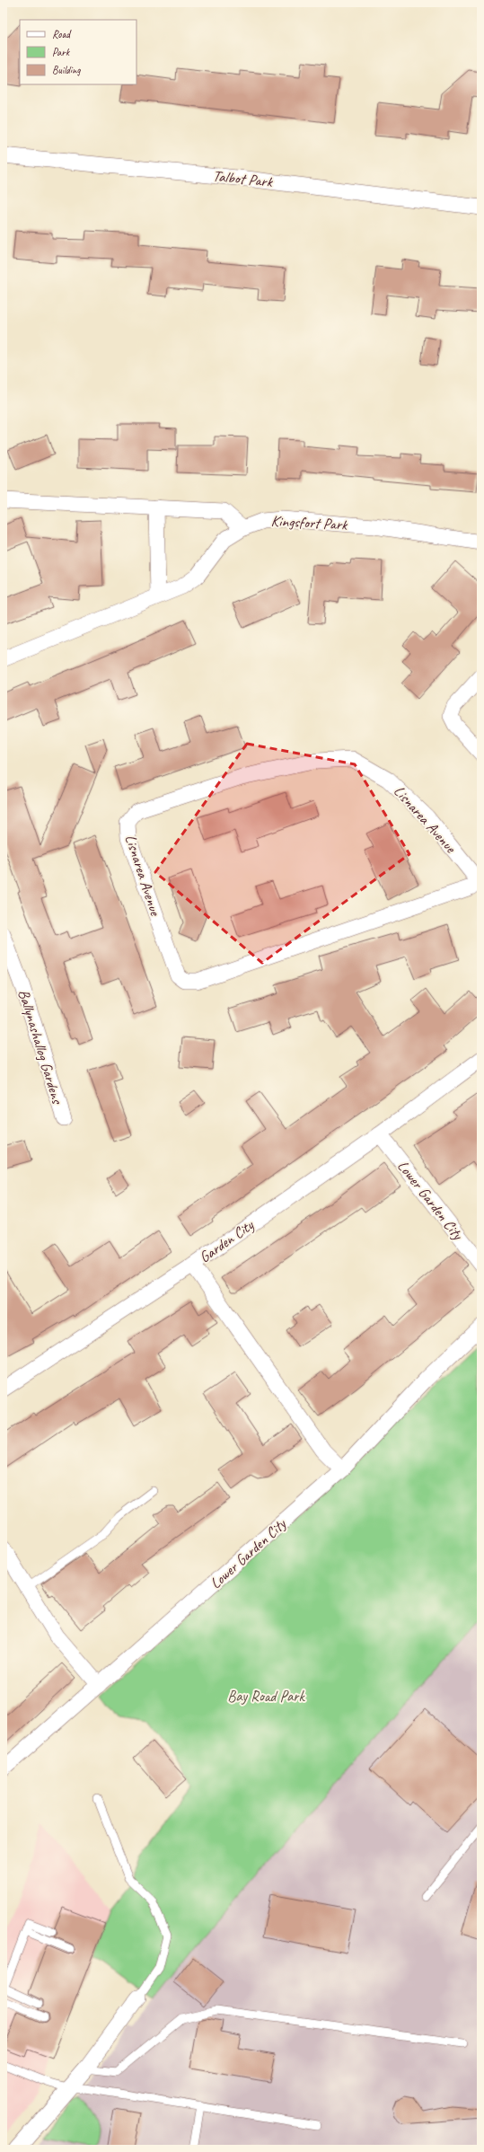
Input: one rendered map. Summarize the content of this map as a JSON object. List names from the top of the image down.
{
  "streets": {
    "street": [
      "Talbot Park",
      "Kingsfort Park",
      "Lisnarea Avenue",
      "Ballynashallog Gardens",
      "Lower Garden City",
      "Garden City"
    ]
  },
  "crossings": [
    ["Lower Garden City", "Garden City"]
  ],
  "parks": ["Bay Road Park"],
  "legend": ["Road", "Park", "Building"]
}
